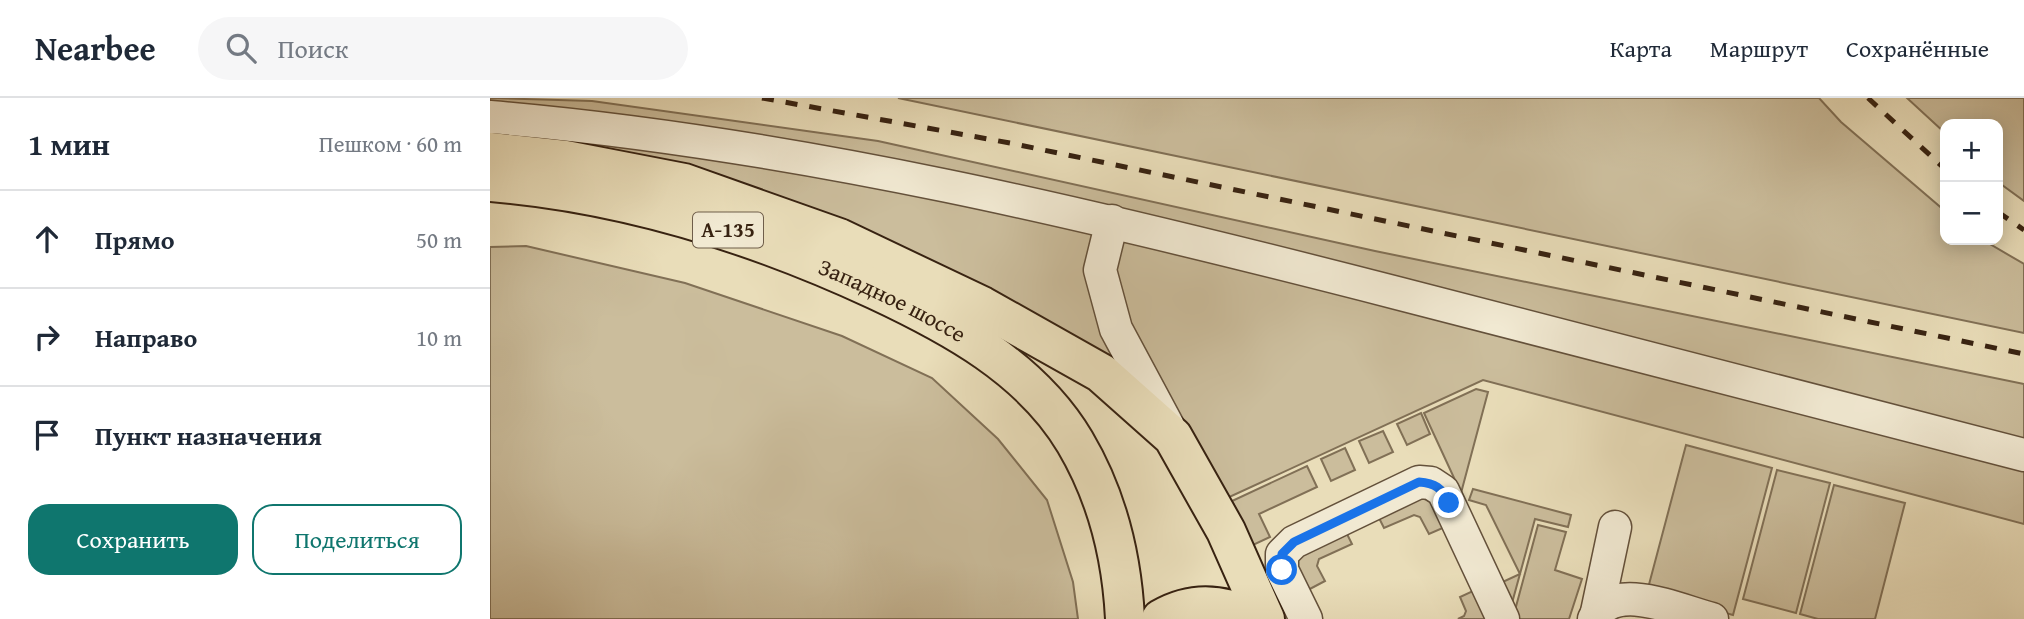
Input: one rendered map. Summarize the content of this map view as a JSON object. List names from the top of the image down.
{
  "streets": {
    "highway": ["А-135", "Западное шоссе"]
  },
  "page": {
    "header": "Nearbee",
    "search": "Поиск",
    "nav": ["Карта", "Маршрут", "Сохранённые"],
    "heading": ["1 мин", "Пешком · 60 m"],
    "map_buttons": ["+", "−"],
    "list": [
      ["Прямо", "50 m"],
      ["Направо", "10 m"],
      "Пункт назначения"
    ],
    "buttons": ["Сохранить", "Поделиться"]
  }
}
